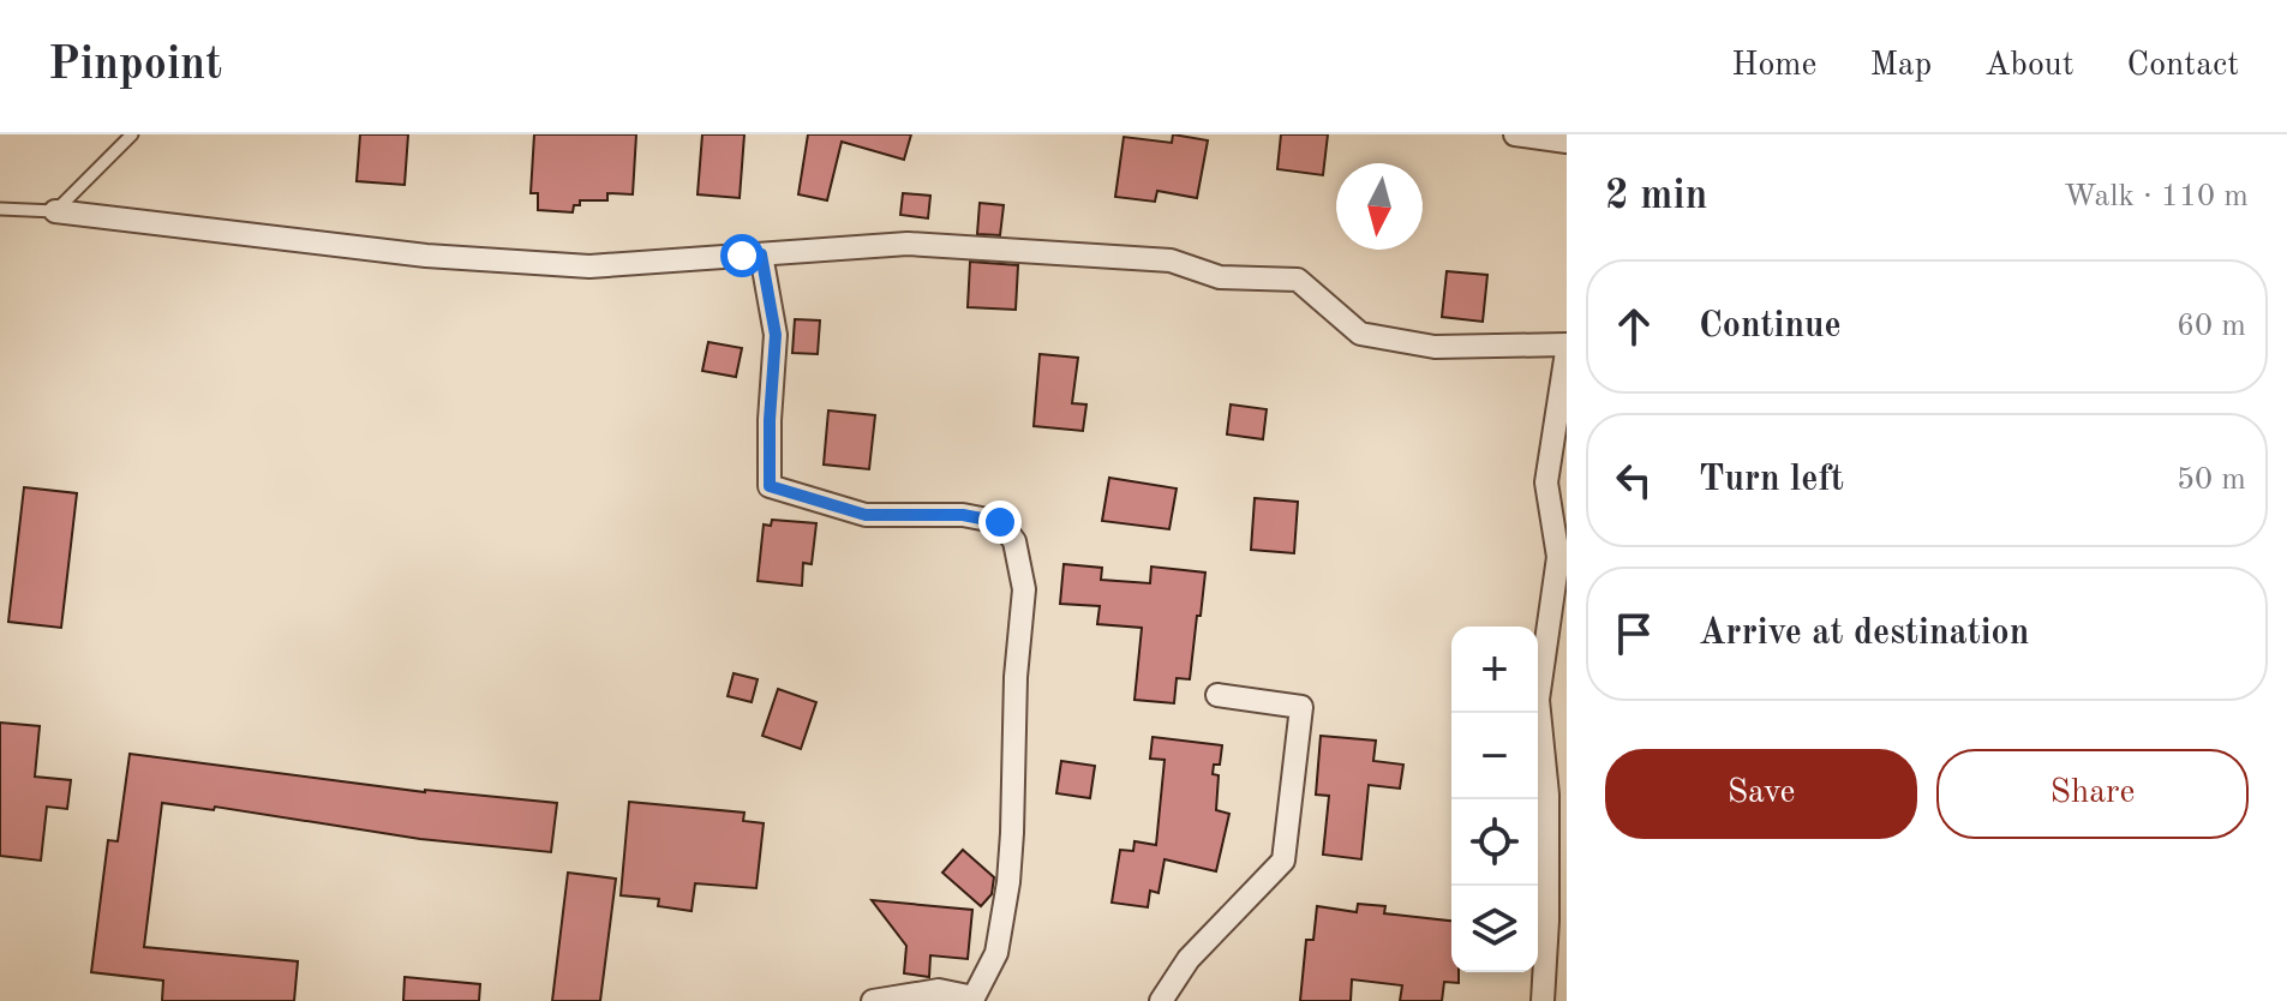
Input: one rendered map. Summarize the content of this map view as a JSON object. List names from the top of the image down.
{
  "north": "bottom",
  "page": {
    "header": "Pinpoint",
    "nav": [
      "Home",
      "Map",
      "About",
      "Contact"
    ],
    "heading": ["2 min", "Walk · 110 m"],
    "list": [
      ["Continue", "60 m"],
      ["Turn left", "50 m"],
      "Arrive at destination"
    ],
    "map_buttons": ["+", "−"],
    "buttons": ["Save", "Share"]
  }
}
